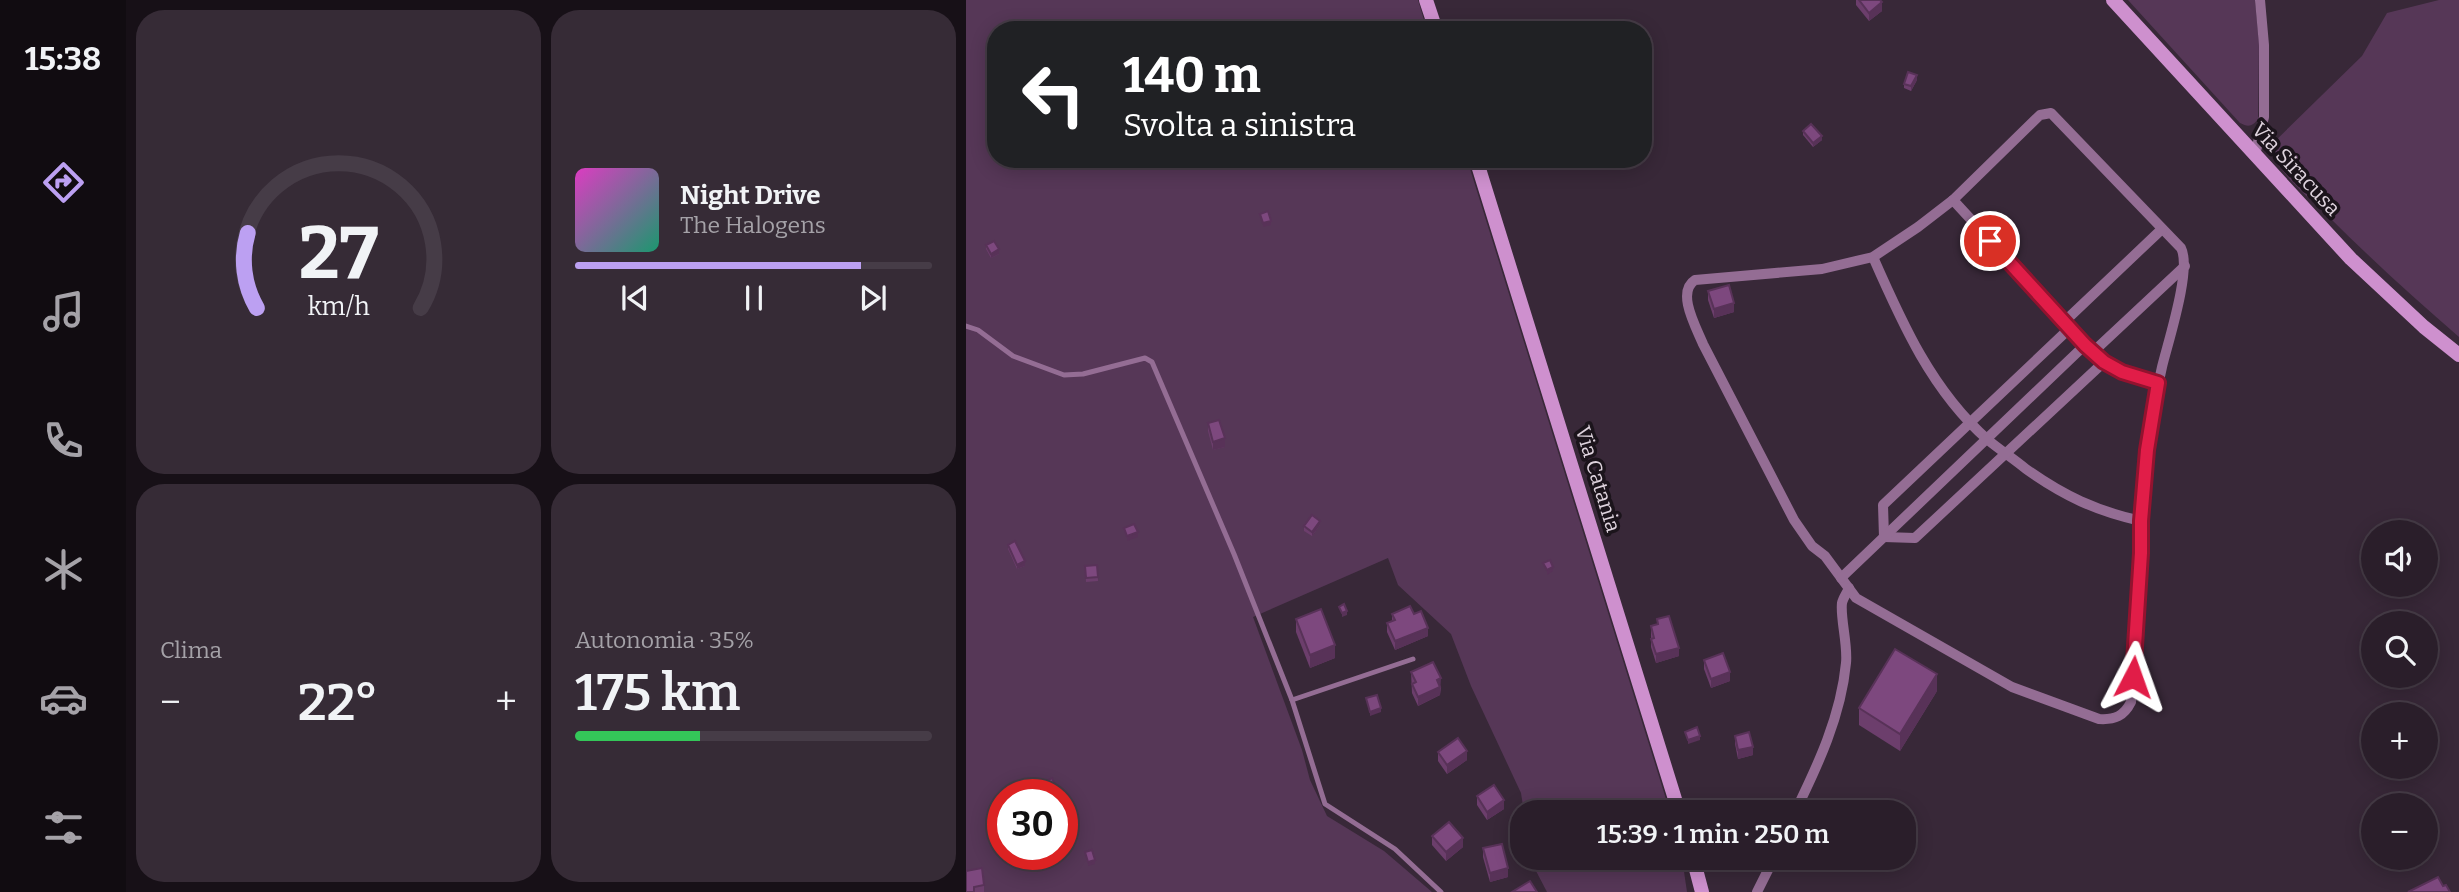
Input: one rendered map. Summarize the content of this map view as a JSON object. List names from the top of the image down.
{
  "streets": {
    "street": ["Via Siracusa", "Via Catania"]
  },
  "page": {
    "tabs": "15:38",
    "turn": ["140 m", "Svolta a sinistra"],
    "song": ["Night Drive", "The Halogens"],
    "tile": [
      "Clima",
      ["Autonomia · 35%", "175 km"]
    ],
    "map_buttons": ["+", "−"],
    "heat": ["−", "22°", "+"],
    "limit": "30",
    "trip": "15:39 · 1 min · 250 m",
    "gauge": ["27", "km/h"]
  }
}
